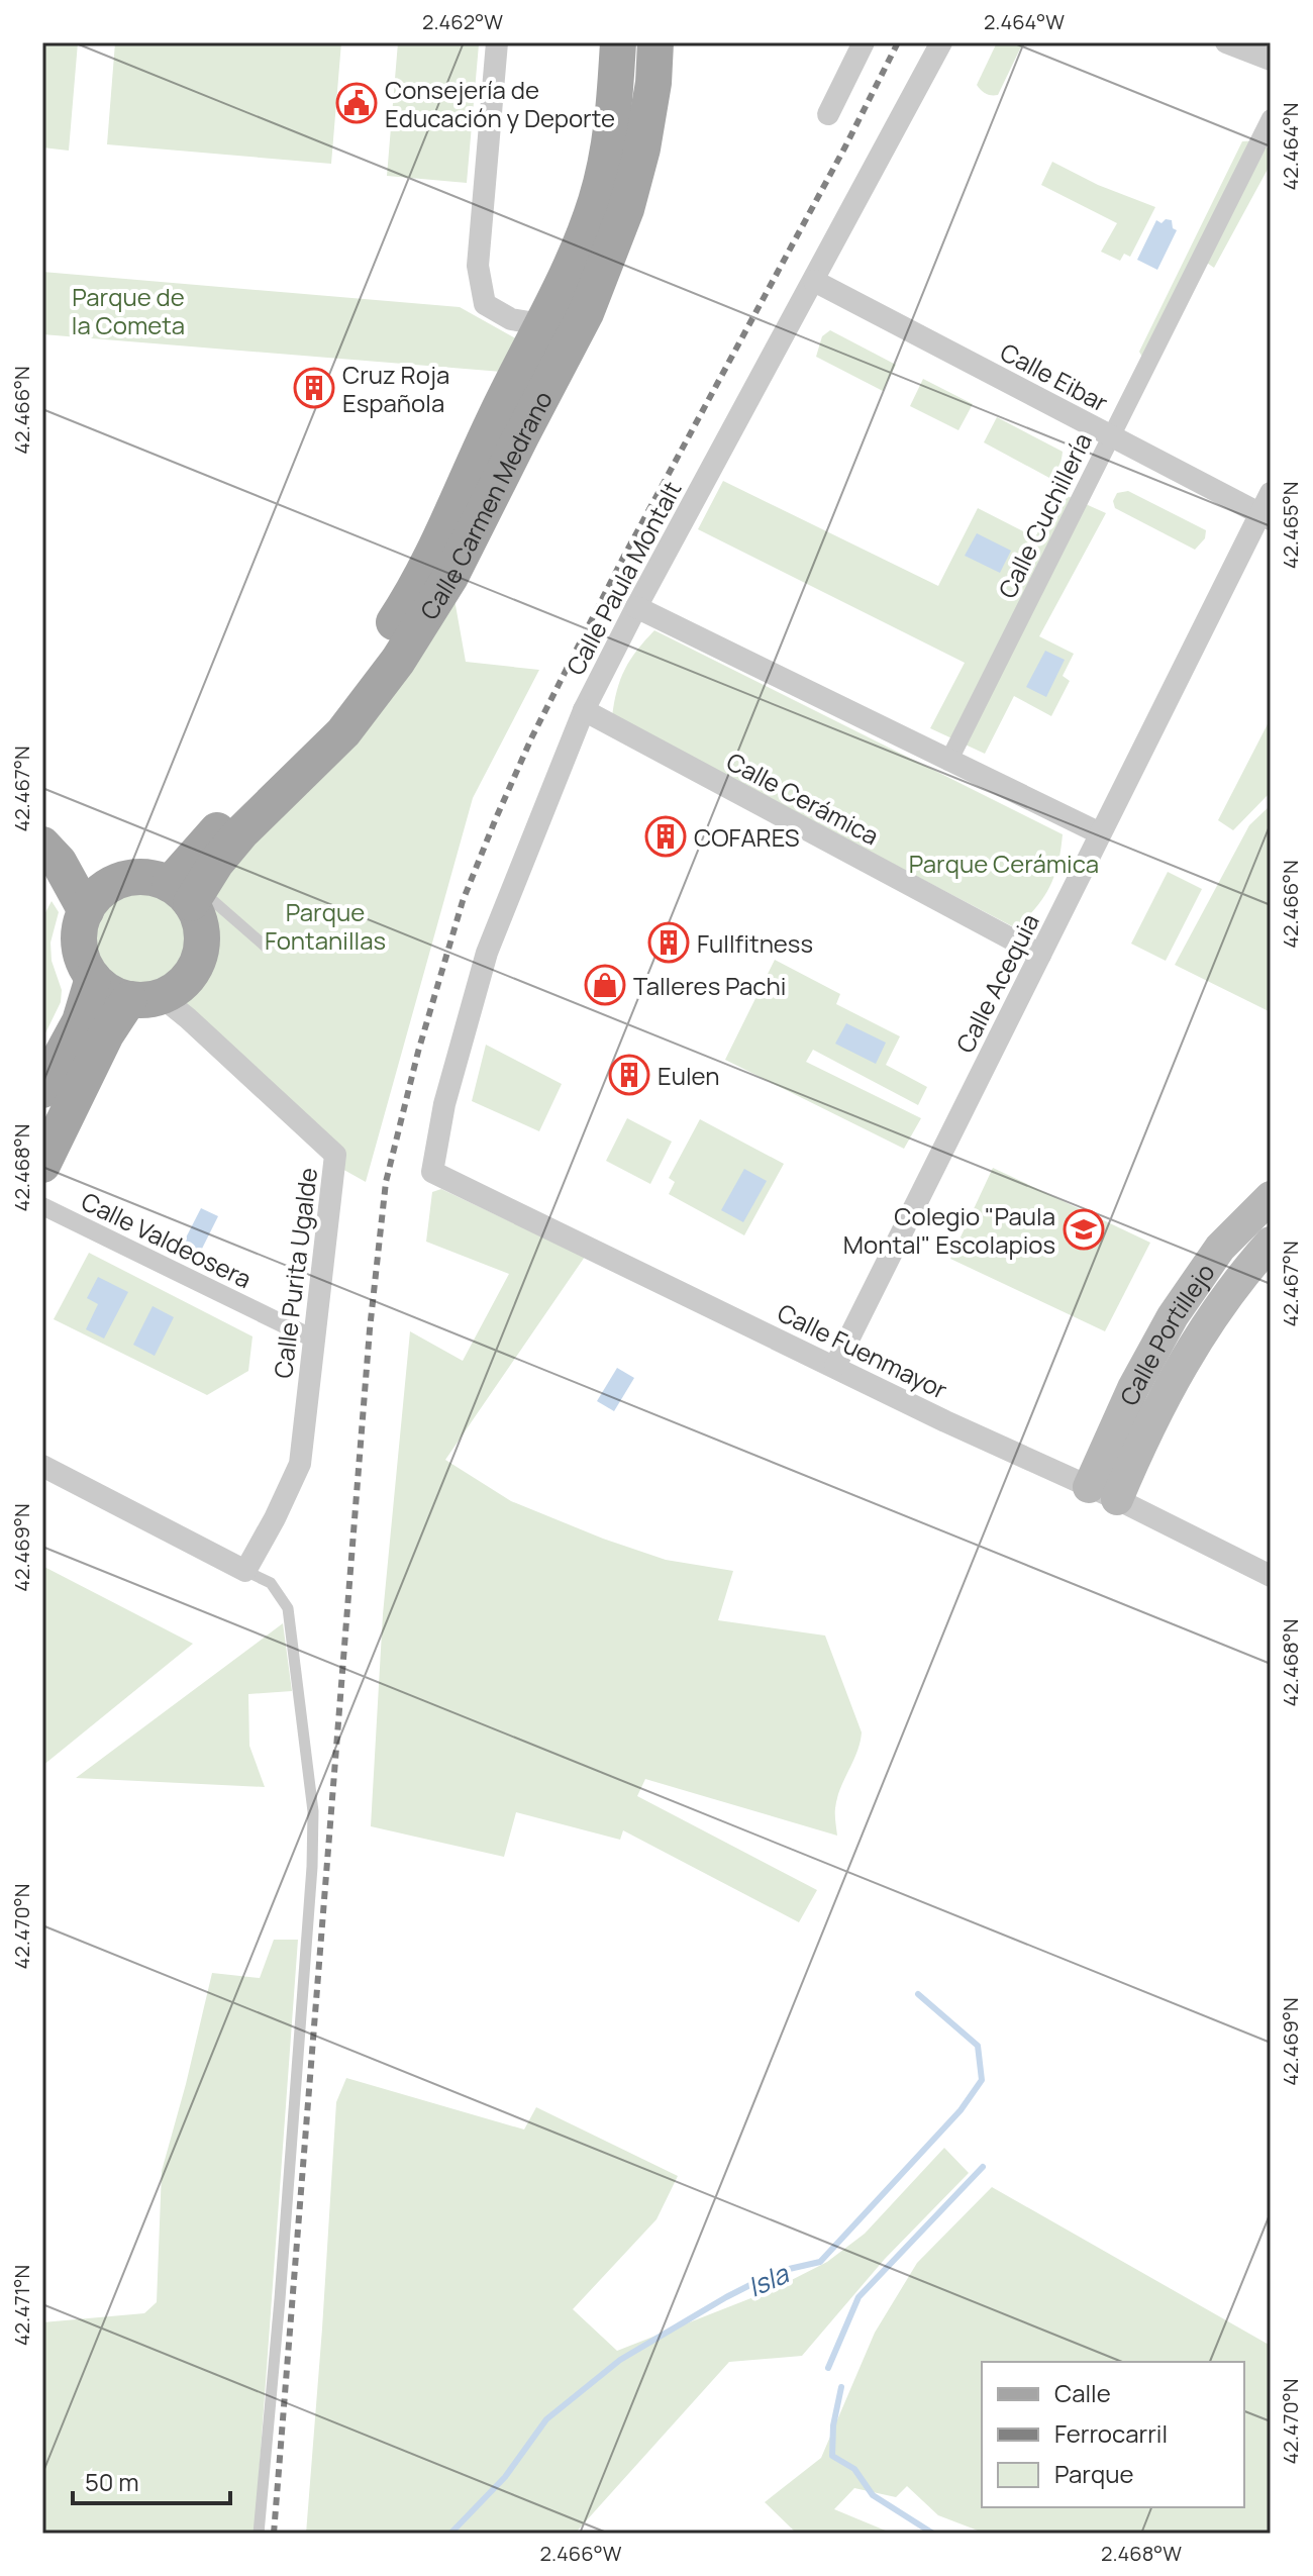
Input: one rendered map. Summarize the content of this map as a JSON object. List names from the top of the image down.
{
  "streets": {
    "main road": ["Calle Carmen Medrano", "Calle Portillejo"],
    "street": [
      "Calle Eibar",
      "Calle Cuchillería",
      "Calle Paula Montalt",
      "Calle Cerámica",
      "Calle Acequia",
      "Calle Valdeosera",
      "Calle Purita Ugalde",
      "Calle Fuenmayor"
    ]
  },
  "crossings": [
    ["Calle Eibar", "Calle Cuchillería"],
    ["Calle Eibar", "Calle Paula Montalt"],
    ["Calle Eibar", "Calle Acequia"],
    ["Calle Carmen Medrano", "Calle Purita Ugalde"],
    ["Calle Paula Montalt", "Calle Cerámica"],
    ["Calle Paula Montalt", "Calle Fuenmayor"],
    ["Calle Cerámica", "Calle Acequia"],
    ["Calle Acequia", "Calle Fuenmayor"],
    ["Calle Valdeosera", "Calle Purita Ugalde"],
    ["Calle Portillejo", "Calle Fuenmayor"]
  ],
  "water": ["Isla"],
  "parks": ["Parque de la Cometa", "Parque Cerámica", "Parque Fontanillas"],
  "places": {
    "public building": ["Consejería de Educación y Deporte"],
    "building": [
      "Cruz Roja Española",
      "COFARES",
      "Fullfitness",
      "Eulen"
    ],
    "shop": ["Talleres Pachi"],
    "school or university": ["Colegio \"Paula Montal\" Escolapios"]
  },
  "legend": ["Calle", "Ferrocarril", "Parque"],
  "scale_bar": "50 m",
  "coordinates": [
    "2.462°W",
    "2.464°W",
    "42.464°N",
    "42.466°N",
    "42.465°N",
    "42.467°N",
    "42.468°N",
    "42.469°N",
    "42.470°N",
    "42.471°N",
    "2.466°W",
    "2.468°W"
  ]
}
